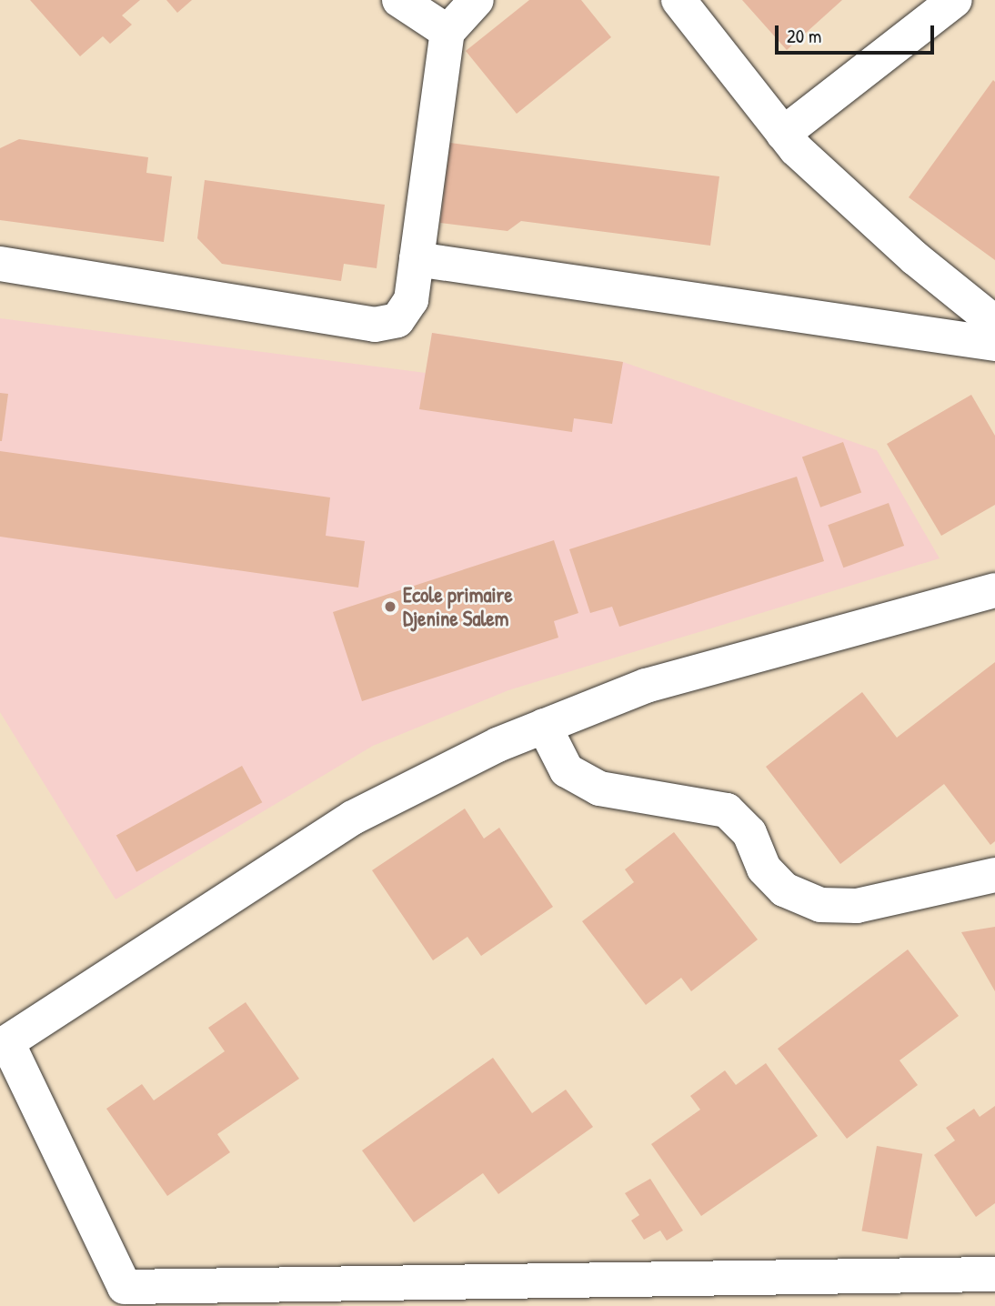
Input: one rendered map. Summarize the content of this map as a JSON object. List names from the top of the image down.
{
  "places": ["Ecole primaire Djenine Salem"],
  "scale_bar": "20 m"
}
